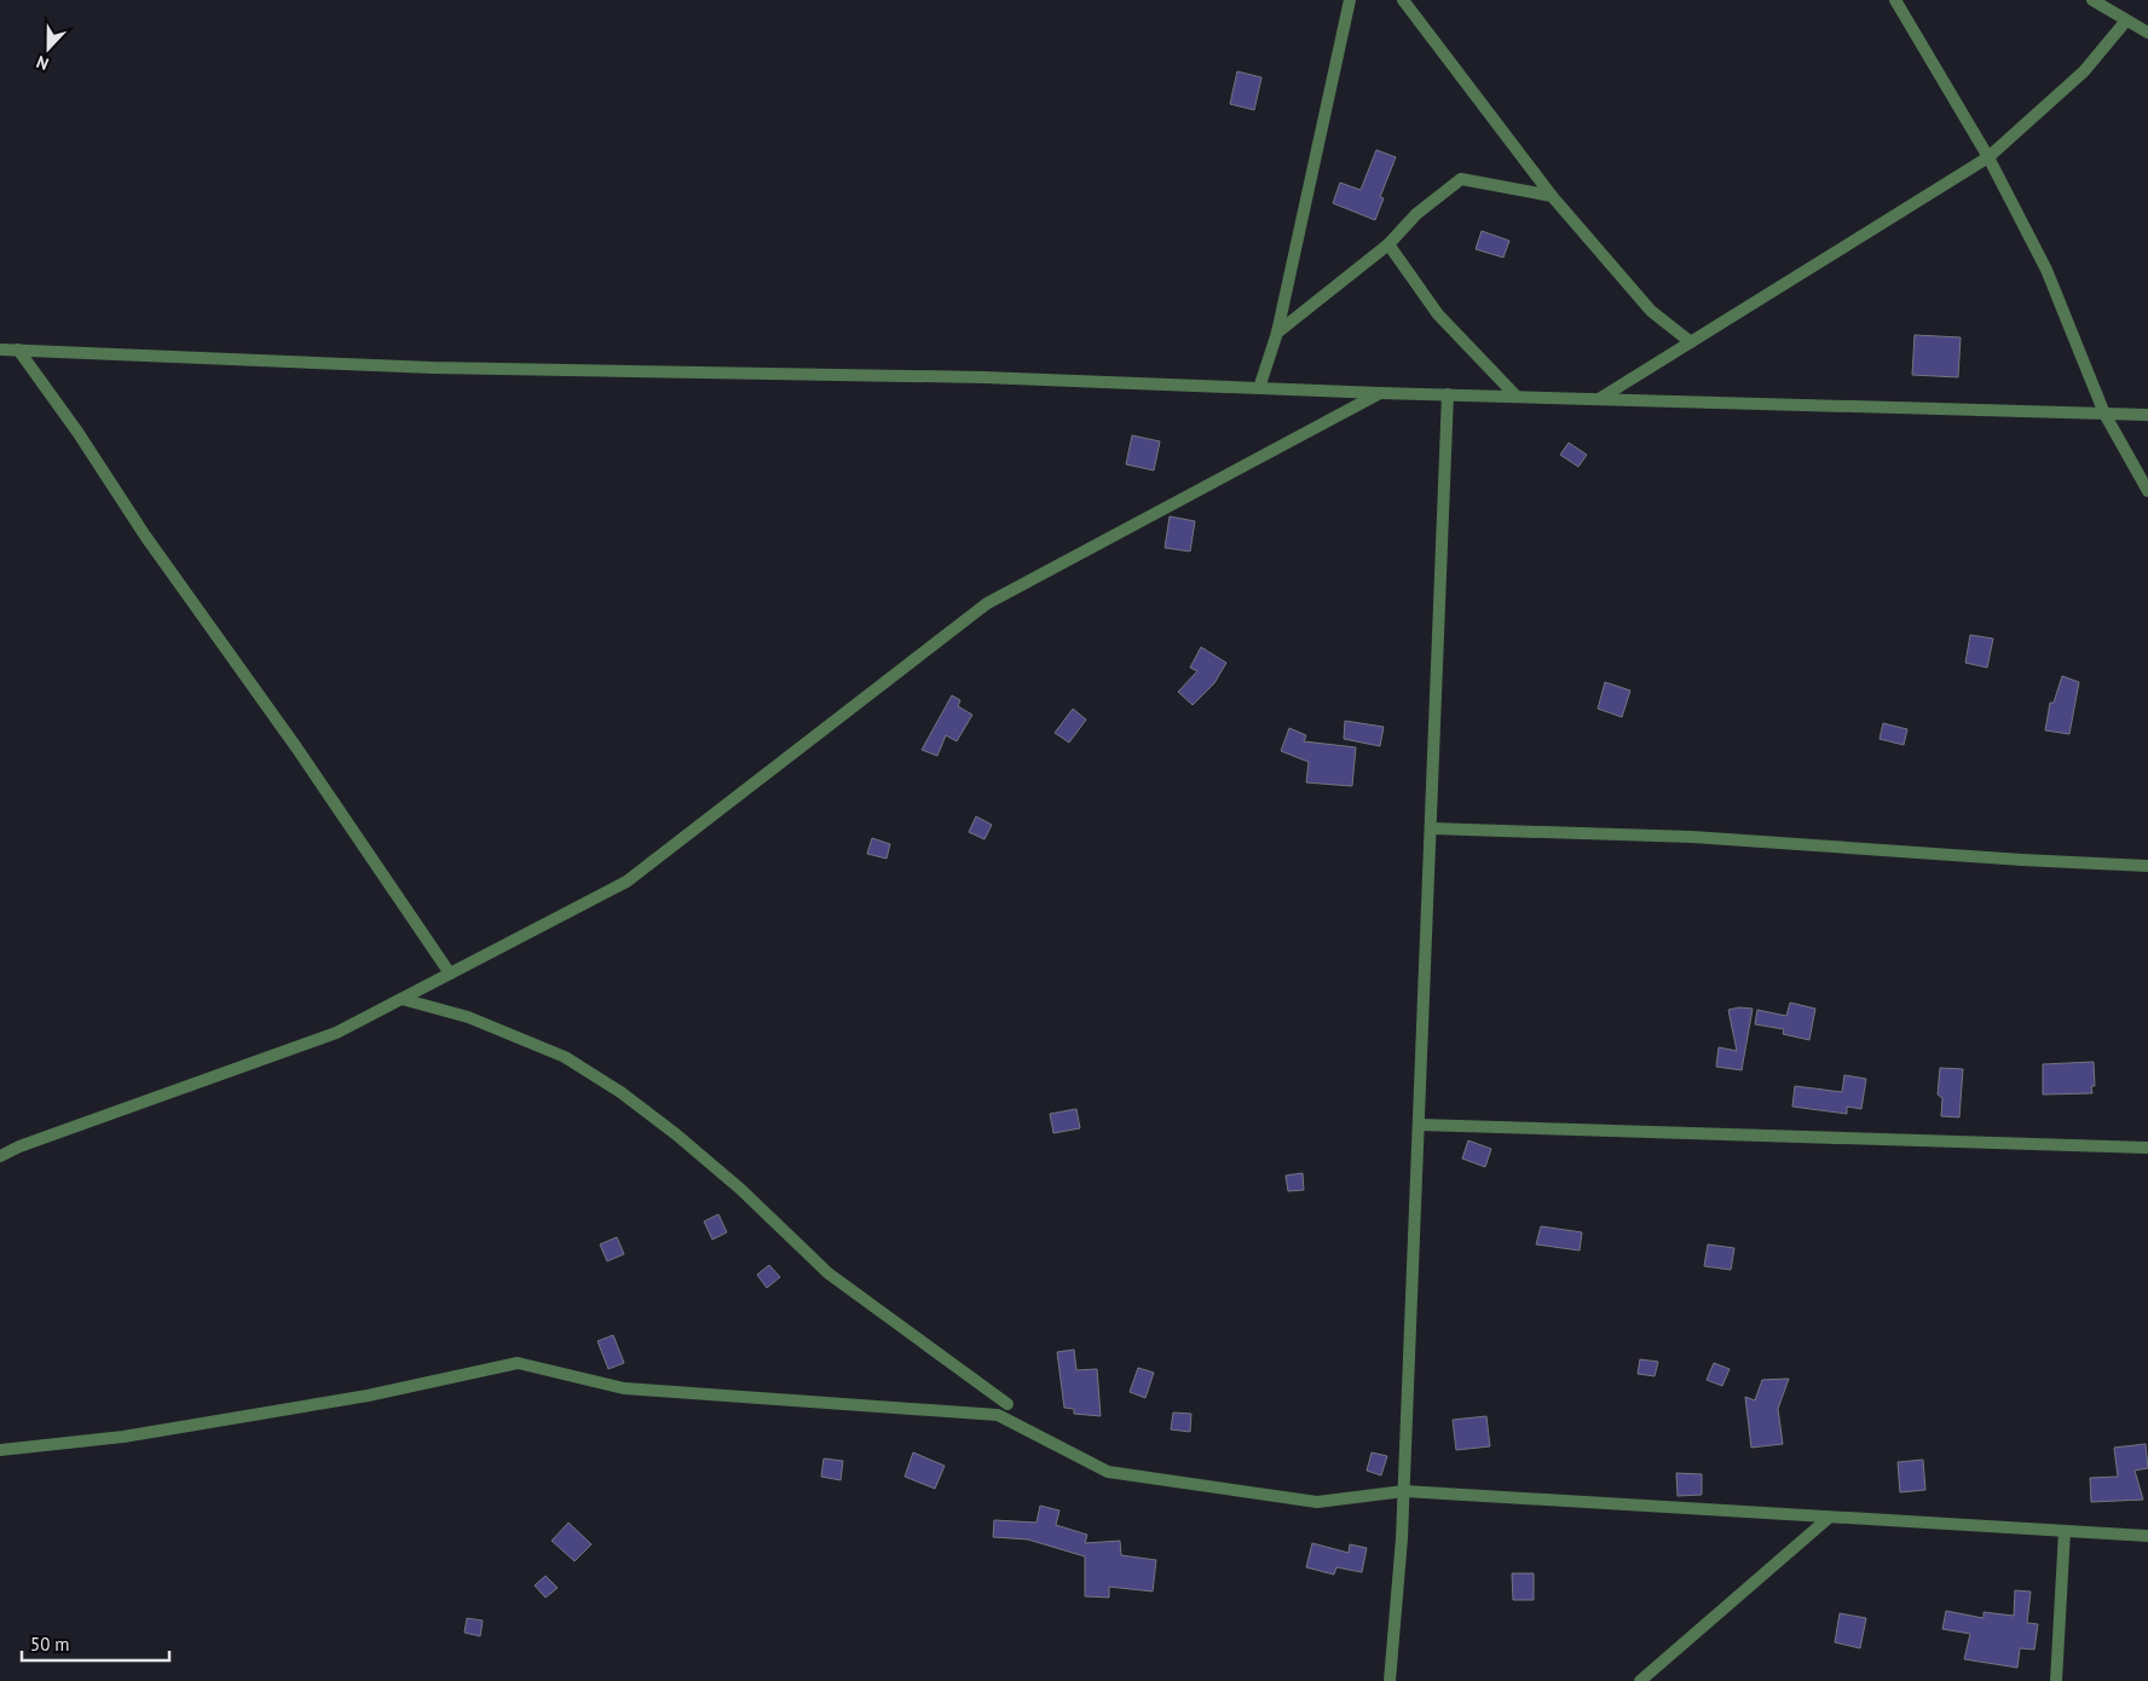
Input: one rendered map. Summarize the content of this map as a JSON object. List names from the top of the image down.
{
  "scale_bar": "50 m",
  "north": "bottom"
}
